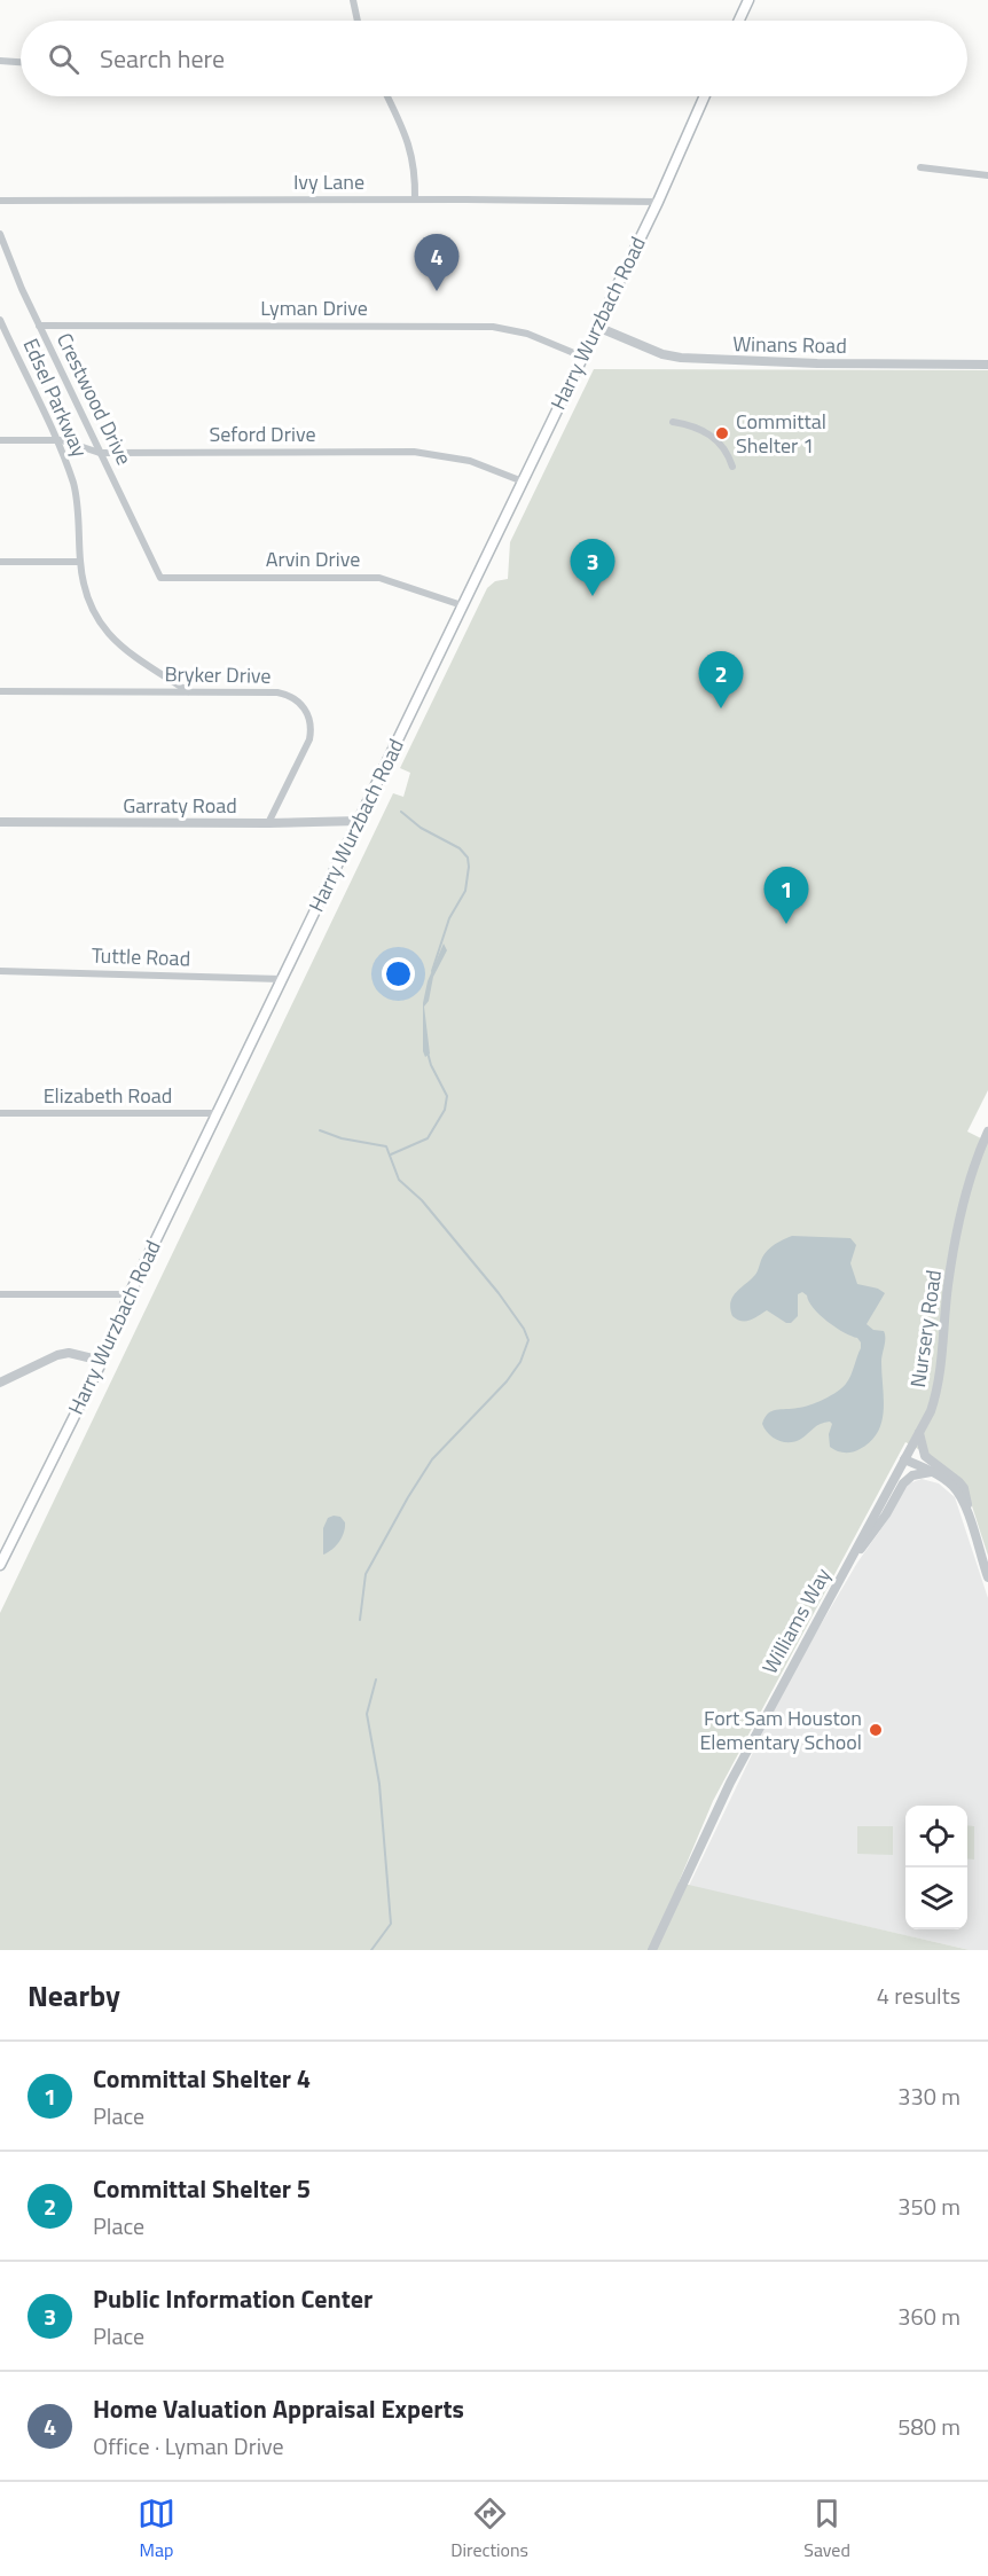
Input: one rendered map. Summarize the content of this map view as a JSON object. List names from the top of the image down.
{
  "streets": {
    "main road": ["Harry Wurzbach Road"],
    "street": [
      "Ivy Lane",
      "Lyman Drive",
      "Winans Road",
      "Edsel Parkway",
      "Crestwood Drive",
      "Seford Drive",
      "Arvin Drive",
      "Bryker Drive",
      "Garraty Road",
      "Tuttle Road",
      "Elizabeth Road",
      "Nursery Road",
      "Williams Way"
    ]
  },
  "crossings": [
    ["Ivy Lane", "Harry Wurzbach Road"],
    ["Lyman Drive", "Harry Wurzbach Road"],
    ["Lyman Drive", "Crestwood Drive"],
    ["Harry Wurzbach Road", "Winans Road"],
    ["Harry Wurzbach Road", "Seford Drive"],
    ["Harry Wurzbach Road", "Arvin Drive"],
    ["Harry Wurzbach Road", "Garraty Road"],
    ["Harry Wurzbach Road", "Tuttle Road"],
    ["Harry Wurzbach Road", "Elizabeth Road"],
    ["Edsel Parkway", "Seford Drive"],
    ["Edsel Parkway", "Bryker Drive"],
    ["Crestwood Drive", "Seford Drive"],
    ["Crestwood Drive", "Arvin Drive"],
    ["Bryker Drive", "Garraty Road"],
    ["Nursery Road", "Williams Way"]
  ],
  "places": ["Committal Shelter 1", "Fort Sam Houston Elementary School"],
  "page": {
    "search": "Search here",
    "pins": [
      "4",
      "3",
      "2",
      "1"
    ],
    "heading": ["Nearby", "4 results"],
    "list": [
      {
        "mark": "1",
        "name": "Committal Shelter 4",
        "note": "Place",
        "value": "330 m"
      },
      {
        "mark": "2",
        "name": "Committal Shelter 5",
        "note": "Place",
        "value": "350 m"
      },
      {
        "mark": "3",
        "name": "Public Information Center",
        "note": "Place",
        "value": "360 m"
      },
      {
        "mark": "4",
        "name": "Home Valuation Appraisal Experts",
        "note": "Office · Lyman Drive",
        "value": "580 m"
      }
    ],
    "nav": ["Map", "Directions", "Saved"]
  }
}
